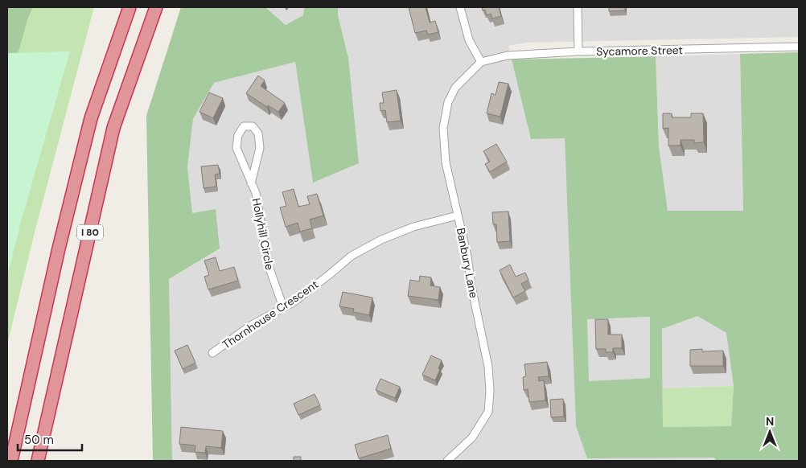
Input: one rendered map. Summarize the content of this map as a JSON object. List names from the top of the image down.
{
  "streets": {
    "highway": ["I 80"],
    "street": [
      "Sycamore Street",
      "Hollyhill Circle",
      "Banbury Lane",
      "Thornhouse Crescent"
    ]
  },
  "crossings": [
    ["Sycamore Street", "Banbury Lane"],
    ["Hollyhill Circle", "Thornhouse Crescent"],
    ["Banbury Lane", "Thornhouse Crescent"]
  ],
  "scale_bar": "50 m",
  "north": "top"
}
